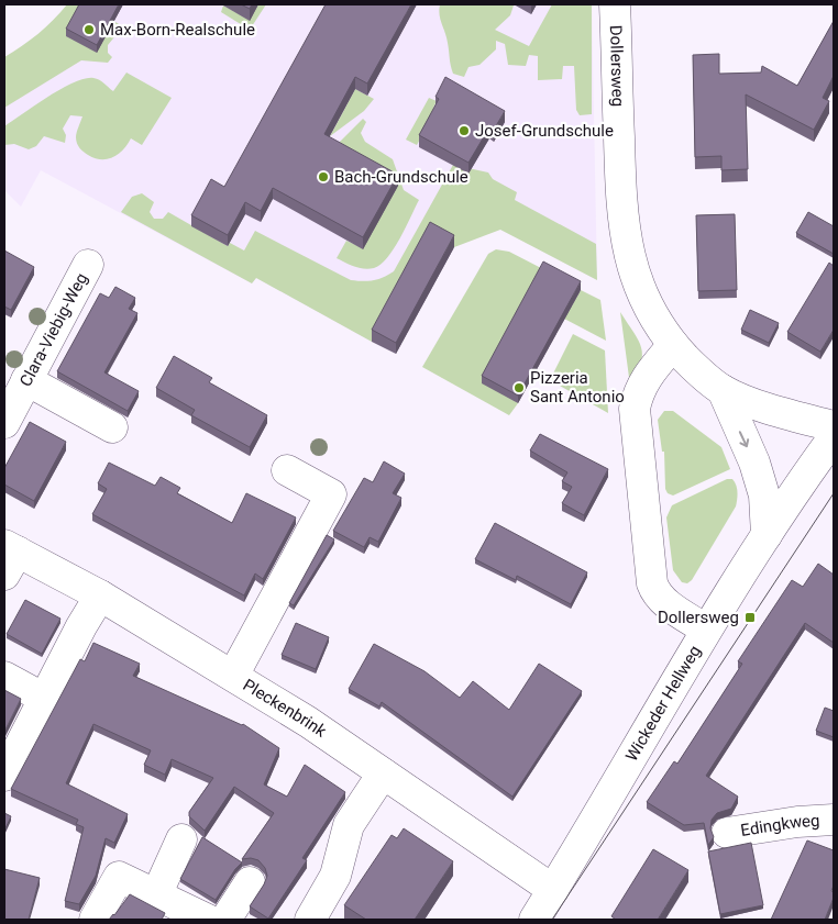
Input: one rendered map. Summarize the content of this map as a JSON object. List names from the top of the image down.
{
  "streets": {
    "main road": [
      "Dollersweg",
      "Clara-Viebig-Weg",
      "Wickeder Hellweg",
      "Pleckenbrink",
      "Edingkweg"
    ]
  },
  "crossings": [
    ["Dollersweg", "Wickeder Hellweg"],
    ["Wickeder Hellweg", "Pleckenbrink"]
  ],
  "places": {
    "other": [
      "Max-Born-Realschule",
      "Josef-Grundschule",
      "Bach-Grundschule",
      "Pizzeria Sant Antonio"
    ],
    "transit": ["Dollersweg"]
  }
}
